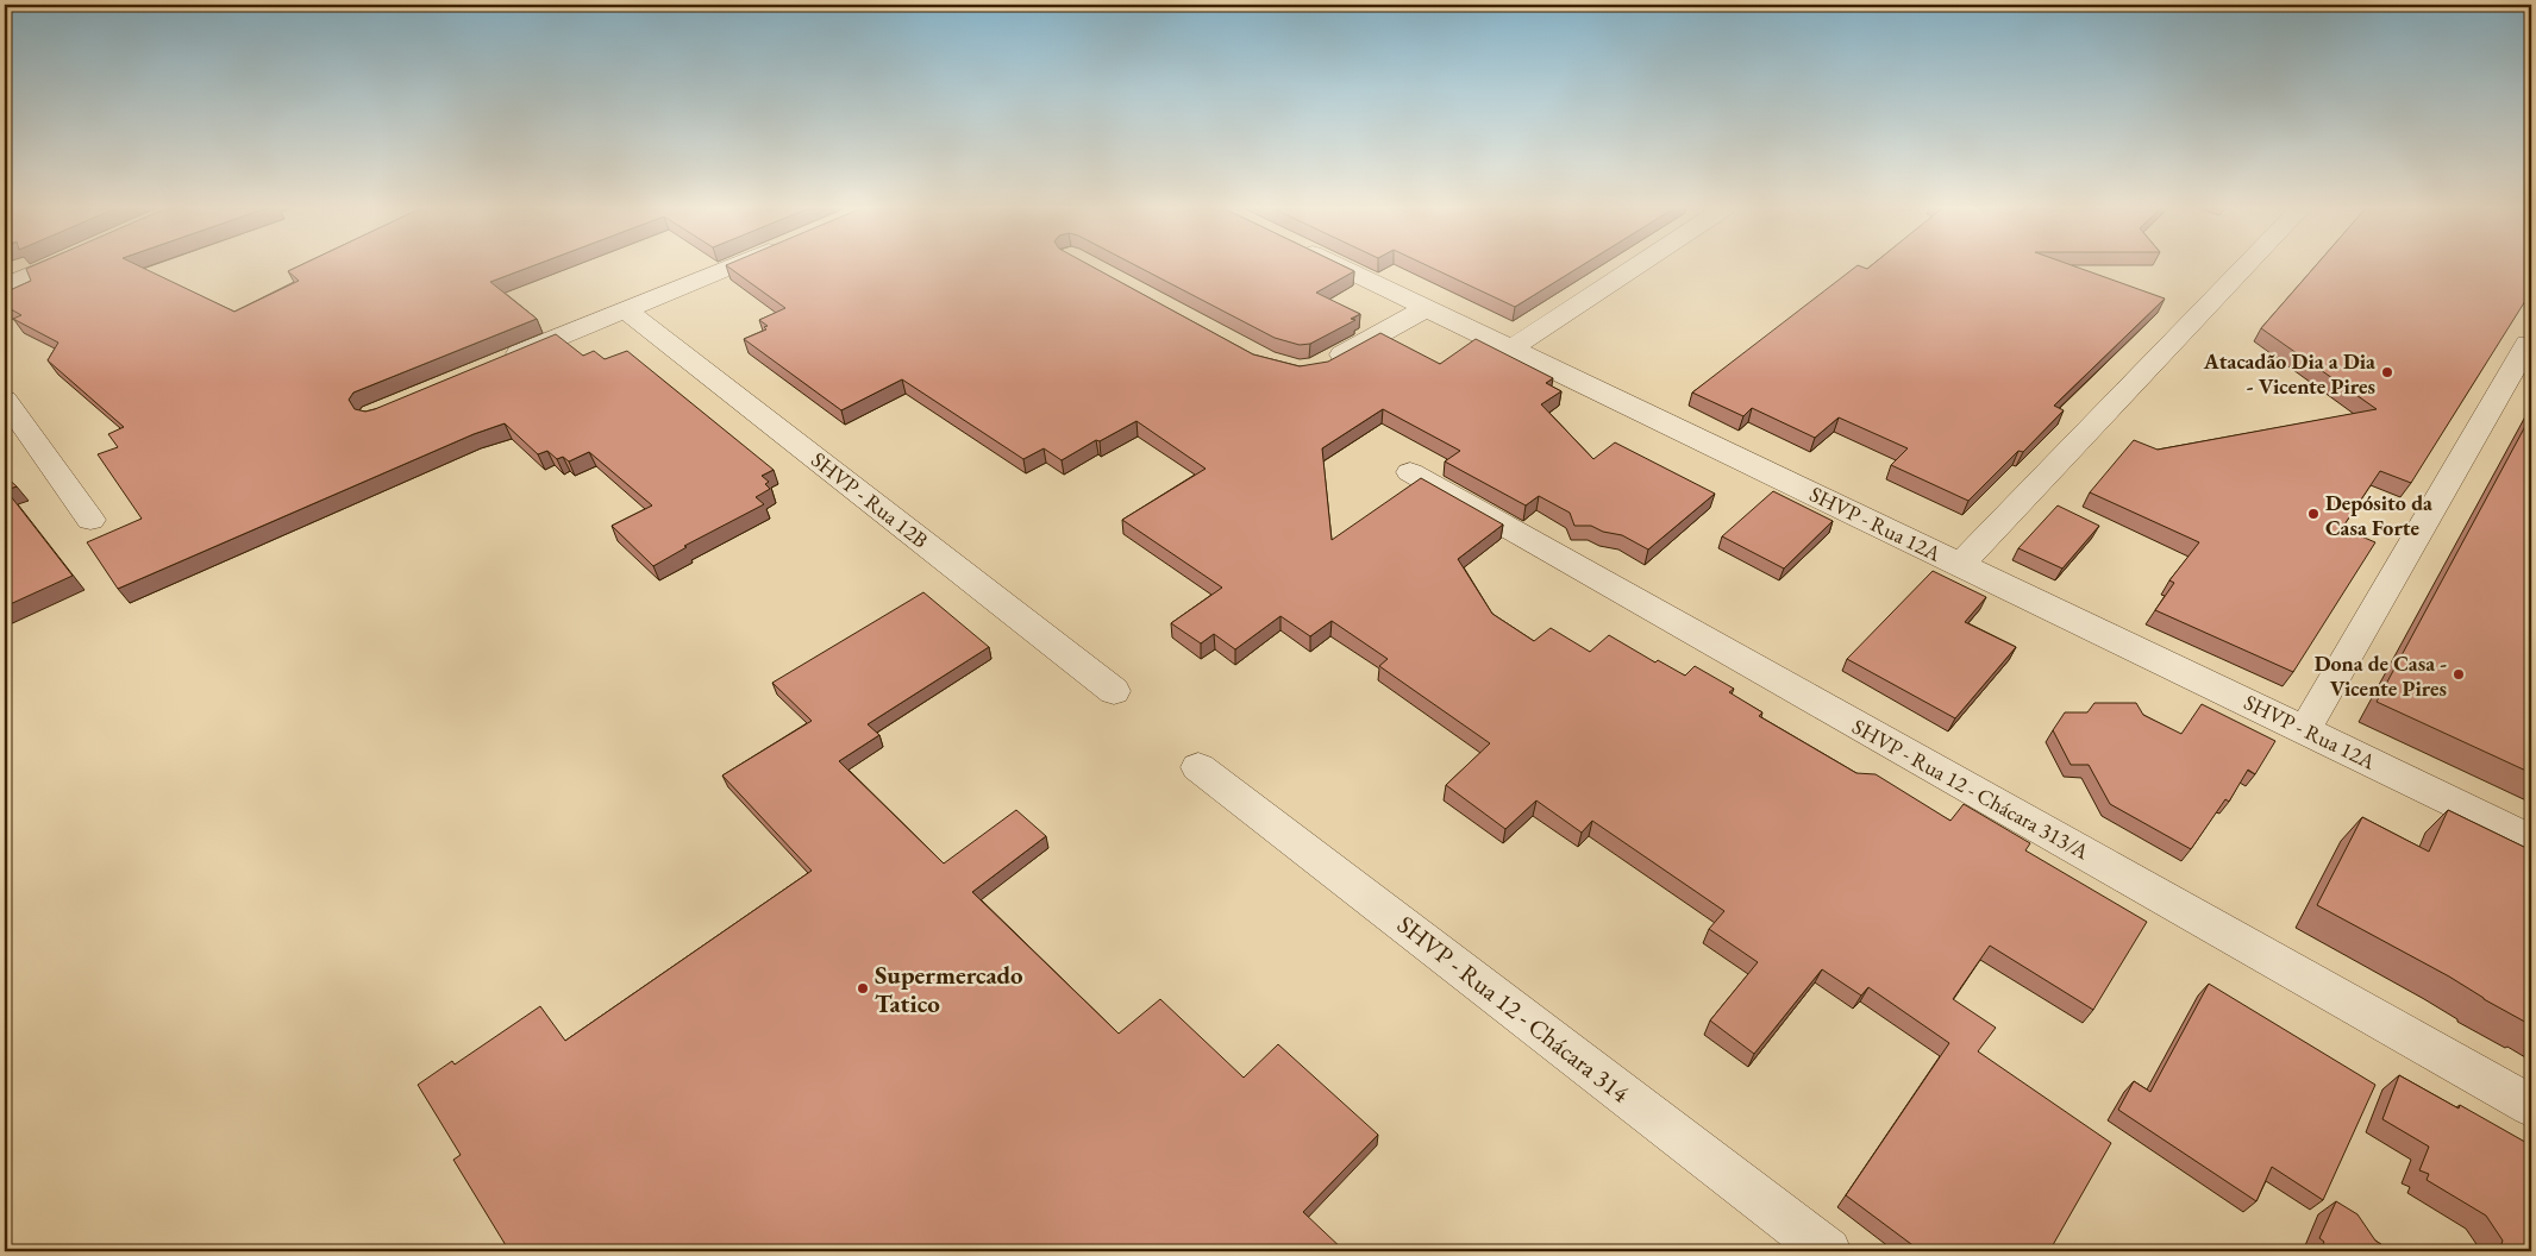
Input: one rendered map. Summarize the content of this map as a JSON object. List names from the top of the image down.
{
  "streets": {
    "street": [
      "SHVP - Rua 12B",
      "SHVP - Rua 12A",
      "SHVP - Rua 12 - Chácara 313/A",
      "SHVP - Rua 12 - Chácara 314"
    ]
  },
  "places": [
    "Atacadão Dia a Dia - Vicente Pires",
    "Depósito da Casa Forte",
    "Dona de Casa - Vicente Pires",
    "Supermercado Tatico"
  ]
}
